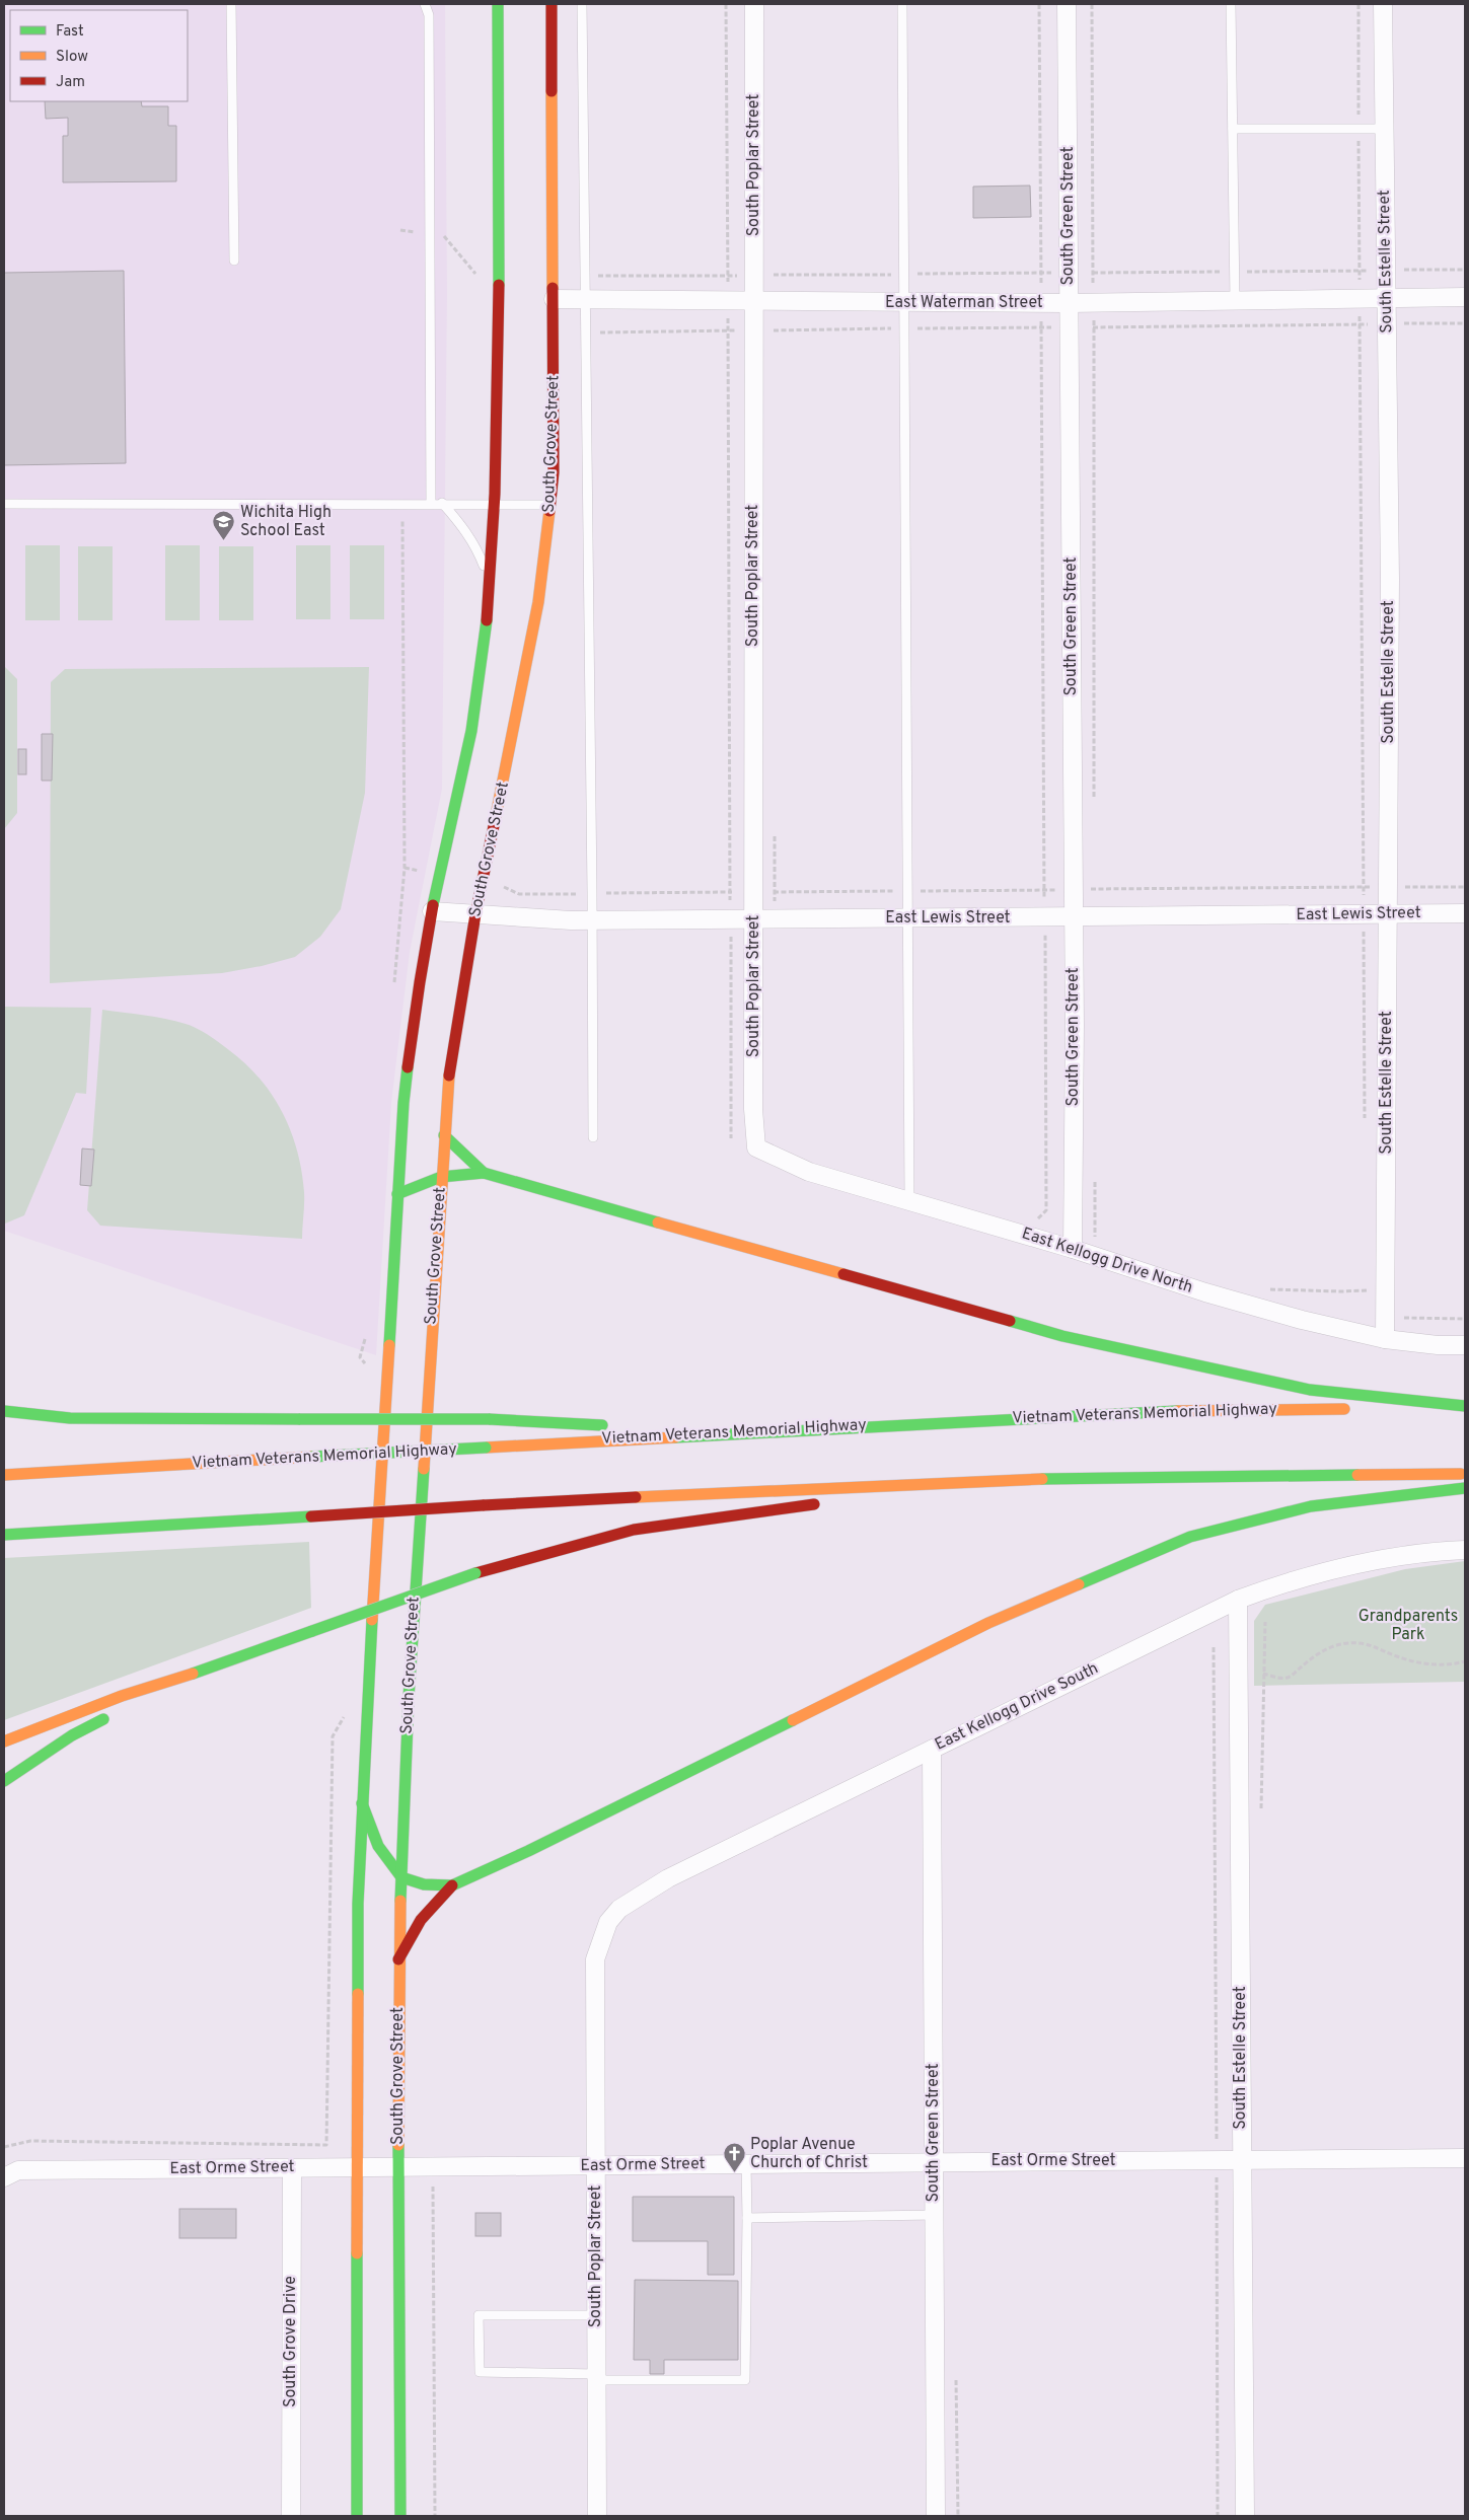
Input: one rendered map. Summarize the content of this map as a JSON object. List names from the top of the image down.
{
  "streets": {
    "main road": ["South Grove Street", "Vietnam Veterans Memorial Highway"],
    "street": [
      "South Poplar Street",
      "South Green Street",
      "South Estelle Street",
      "East Waterman Street",
      "East Lewis Street",
      "East Kellogg Drive North",
      "East Kellogg Drive South",
      "East Orme Street",
      "South Grove Drive"
    ]
  },
  "crossings": [
    ["South Poplar Street", "East Waterman Street"],
    ["South Poplar Street", "East Lewis Street"],
    ["South Poplar Street", "East Kellogg Drive North"],
    ["South Poplar Street", "East Kellogg Drive South"],
    ["South Poplar Street", "East Orme Street"],
    ["South Green Street", "East Waterman Street"],
    ["South Green Street", "East Lewis Street"],
    ["South Green Street", "East Kellogg Drive North"],
    ["South Green Street", "East Kellogg Drive South"],
    ["South Green Street", "East Orme Street"],
    ["South Estelle Street", "East Waterman Street"],
    ["South Estelle Street", "East Lewis Street"],
    ["South Estelle Street", "East Kellogg Drive North"],
    ["South Estelle Street", "East Kellogg Drive South"],
    ["South Estelle Street", "East Orme Street"],
    ["East Waterman Street", "South Grove Street"],
    ["South Grove Street", "East Lewis Street"],
    ["South Grove Street", "East Orme Street"],
    ["East Orme Street", "South Grove Drive"]
  ],
  "parks": ["Grandparents Park"],
  "places": {
    "school or university": ["Wichita High School East"],
    "church": ["Poplar Avenue Church of Christ"]
  },
  "legend": ["Fast", "Slow", "Jam"]
}
